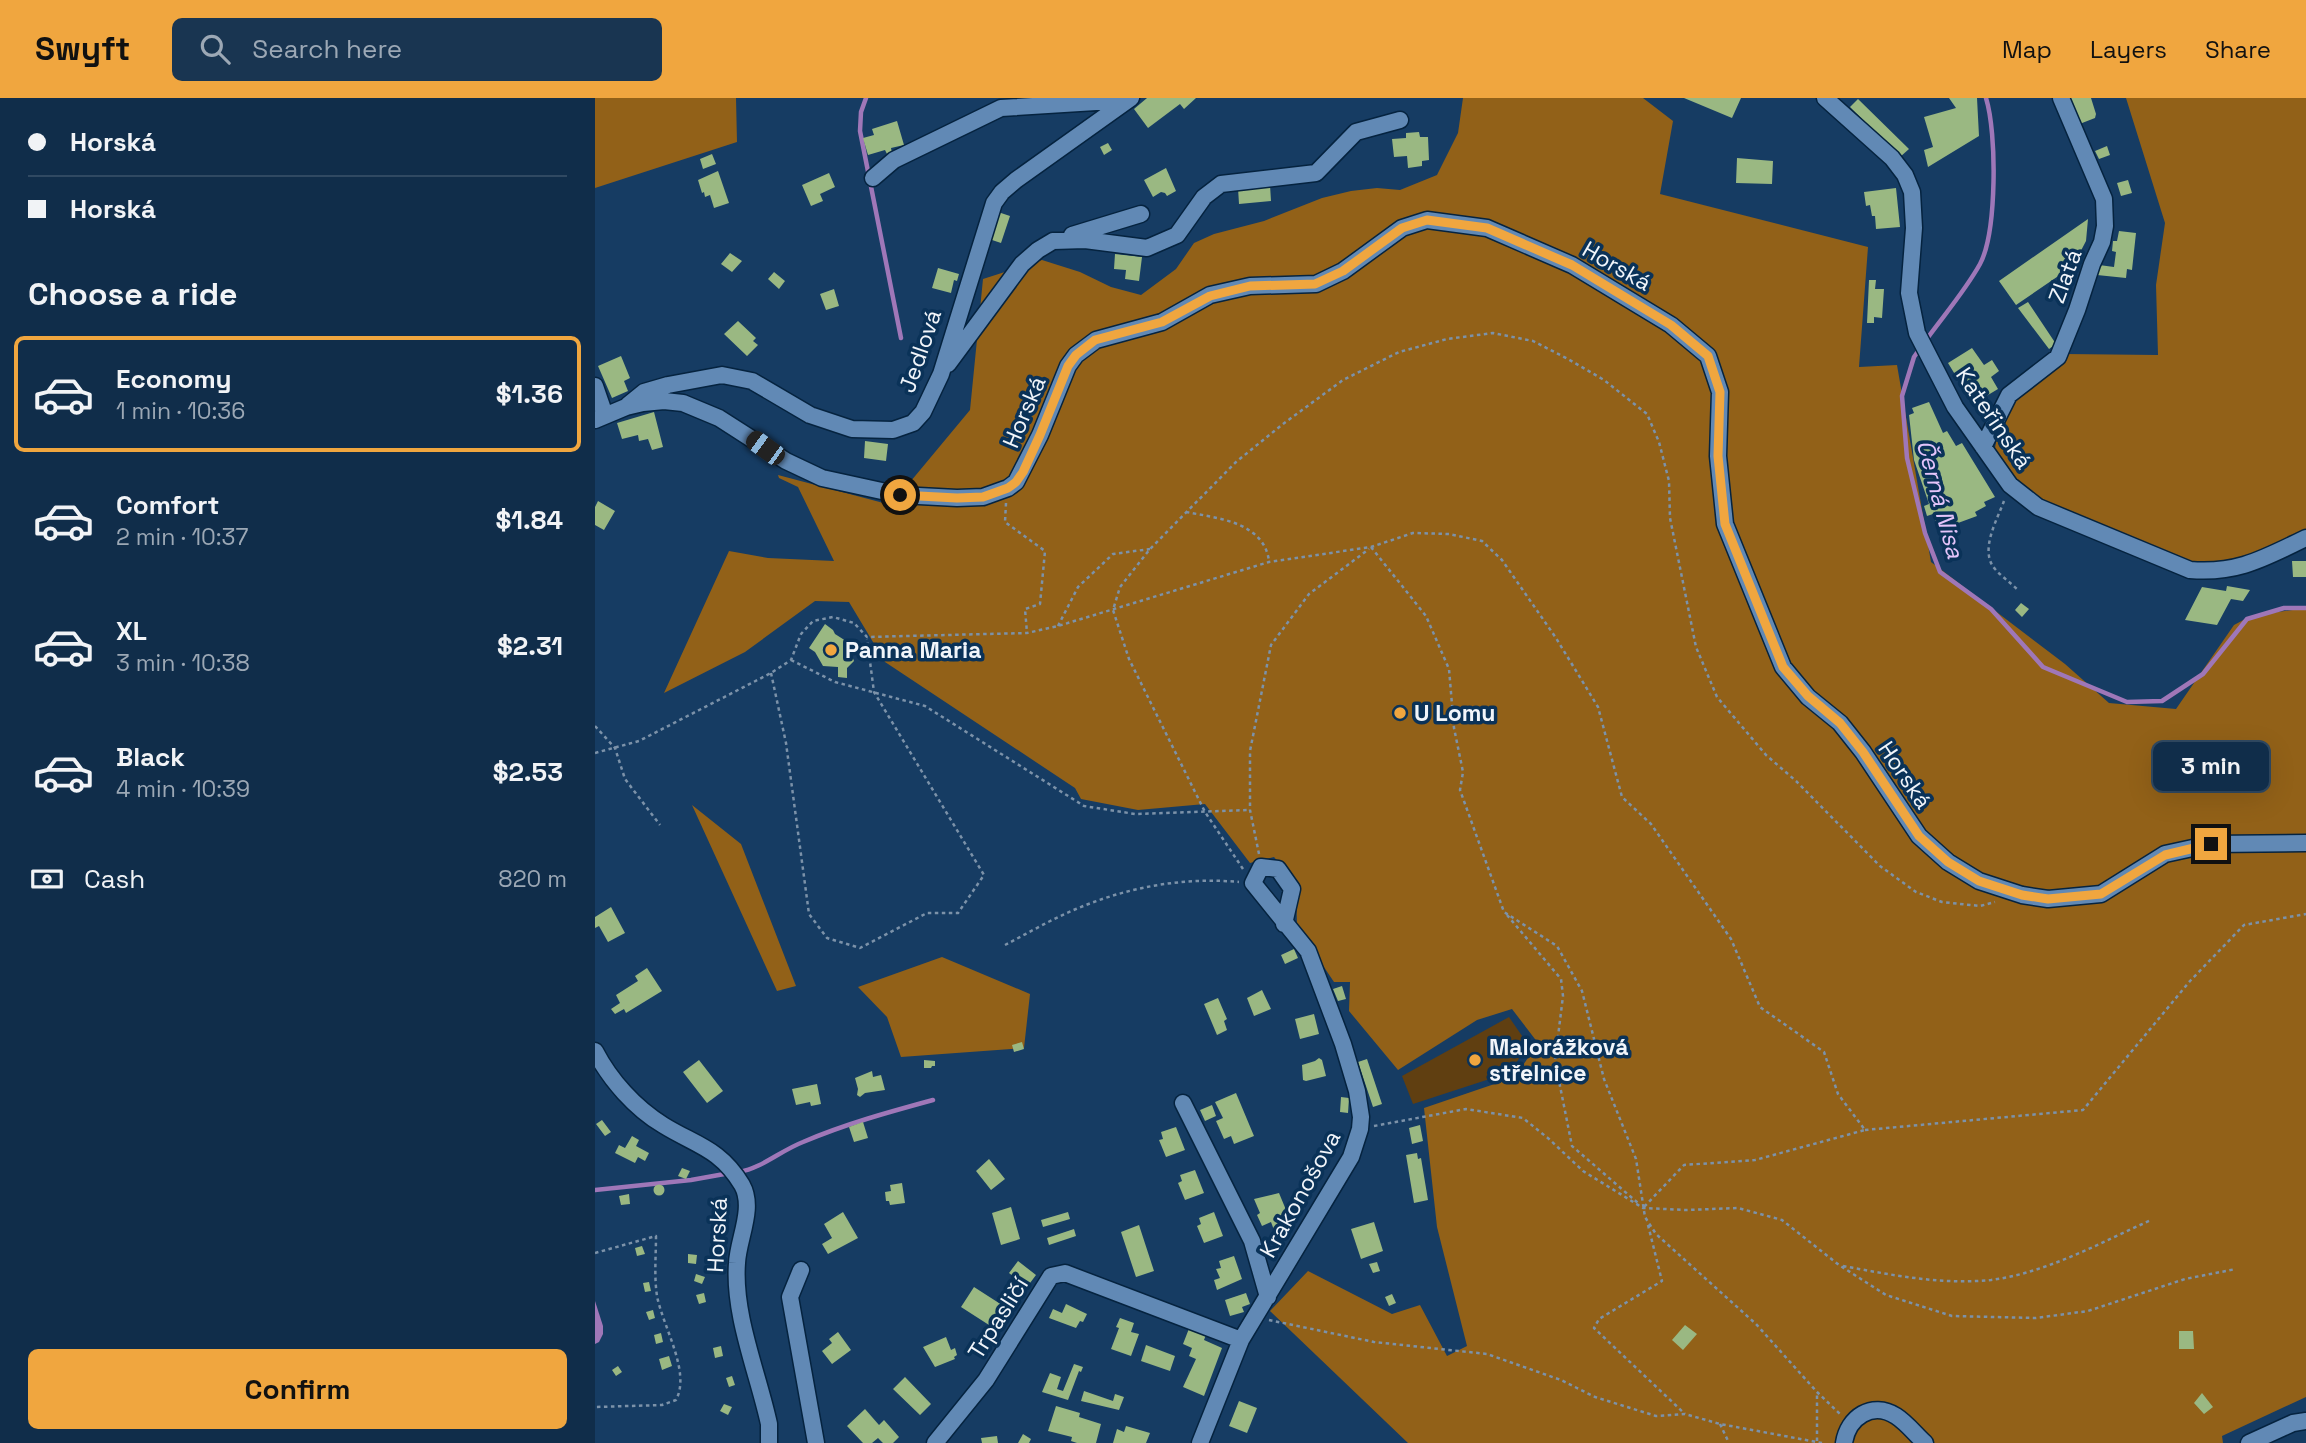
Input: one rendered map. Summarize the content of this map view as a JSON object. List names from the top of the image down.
{
  "streets": {
    "street": [
      "Horská",
      "Zlatá",
      "Jedlová",
      "Kateřinská",
      "Krakonošova",
      "Trpasličí"
    ]
  },
  "crossings": [
    ["Zlatá", "Kateřinská"],
    ["Krakonošova", "Trpasličí"]
  ],
  "water": ["Černá Nisa"],
  "places": ["Panna Maria", "U Lomu", "Malorážková střelnice"],
  "page": {
    "header": "Swyft",
    "search": "Search here",
    "nav": ["Map", "Layers", "Share"],
    "banner": ["Horská", "Horská"],
    "heading": "Choose a ride",
    "list": [
      {
        "name": "Economy",
        "note": "1 min · 10:36",
        "value": "$1.36"
      },
      {
        "name": "Comfort",
        "note": "2 min · 10:37",
        "value": "$1.84"
      },
      {
        "name": "XL",
        "note": "3 min · 10:38",
        "value": "$2.31"
      },
      {
        "name": "Black",
        "note": "4 min · 10:39",
        "value": "$2.53"
      }
    ],
    "bubble": "3 min",
    "pay": ["Cash", "820 m"],
    "buttons": "Confirm"
  }
}
